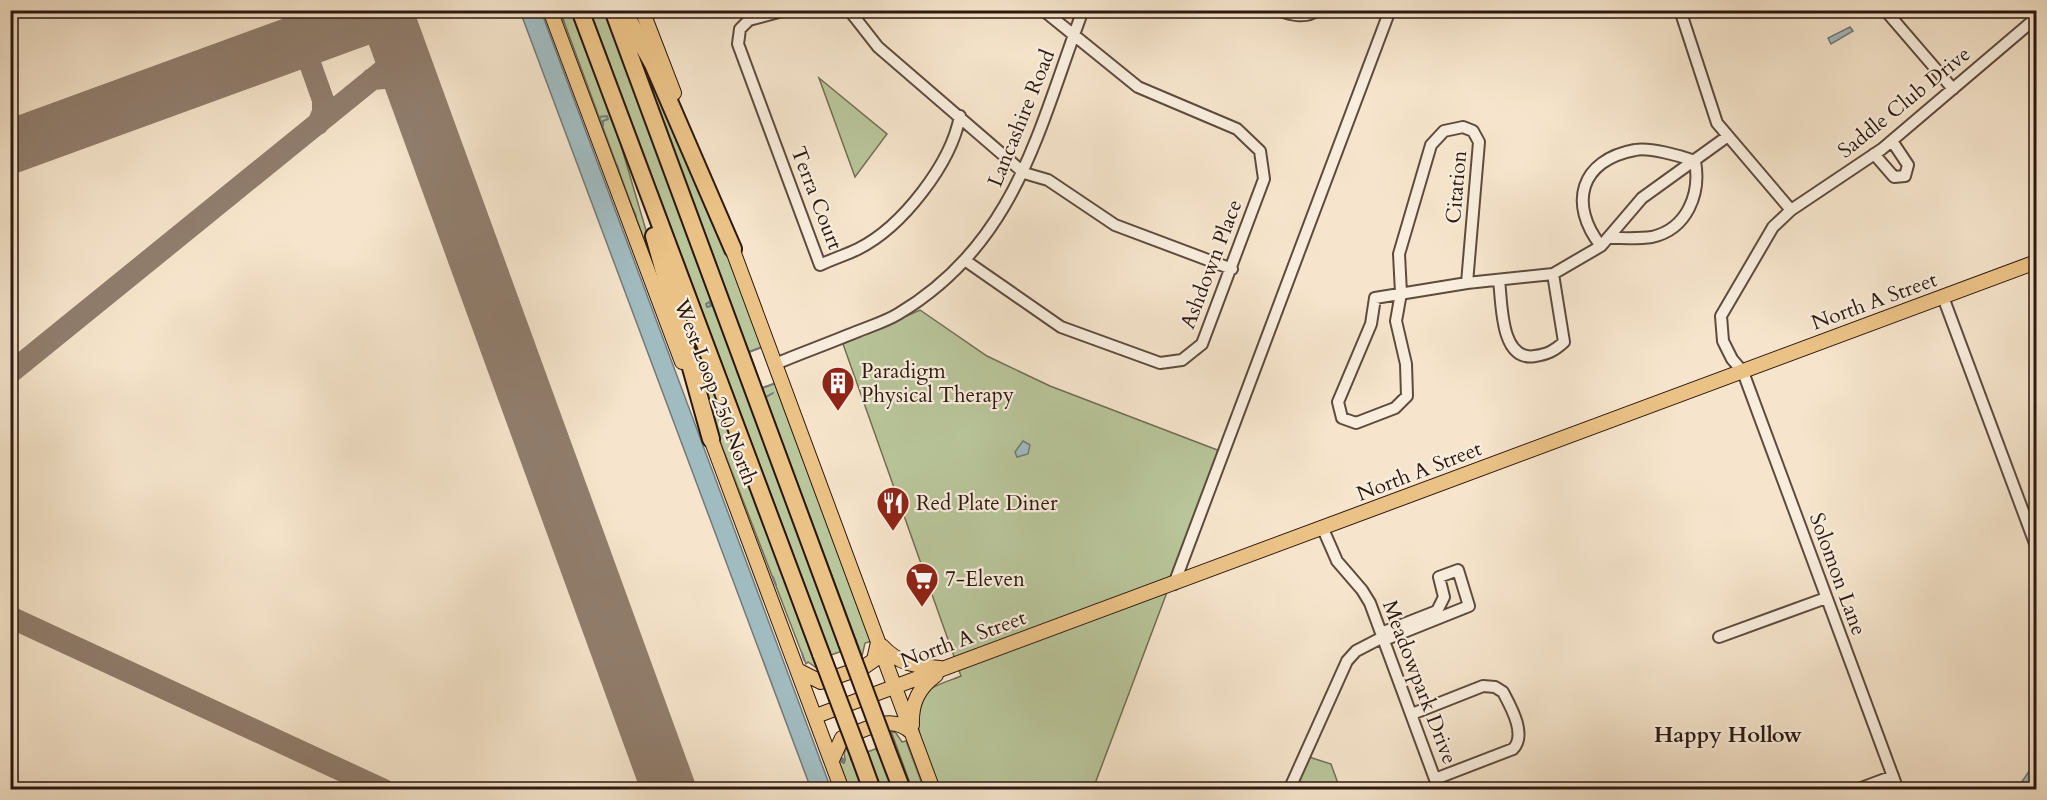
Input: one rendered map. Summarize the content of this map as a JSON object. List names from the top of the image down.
{
  "streets": {
    "main road": ["North A Street", "West Loop 250 North"],
    "street": [
      "Saddle Club Drive",
      "Lancashire Road",
      "Citation",
      "Terra Court",
      "Ashdown Place",
      "Solomon Lane",
      "Meadowpark Drive"
    ]
  },
  "crossings": [
    ["Saddle Club Drive", "North A Street"],
    ["Saddle Club Drive", "Solomon Lane"],
    ["Lancashire Road", "Ashdown Place"],
    ["North A Street", "West Loop 250 North"],
    ["North A Street", "Solomon Lane"],
    ["North A Street", "Meadowpark Drive"]
  ],
  "districts": ["Happy Hollow"],
  "places": {
    "building": ["Paradigm Physical Therapy"],
    "restaurant": ["Red Plate Diner"],
    "supermarket": ["7-Eleven"]
  }
}
